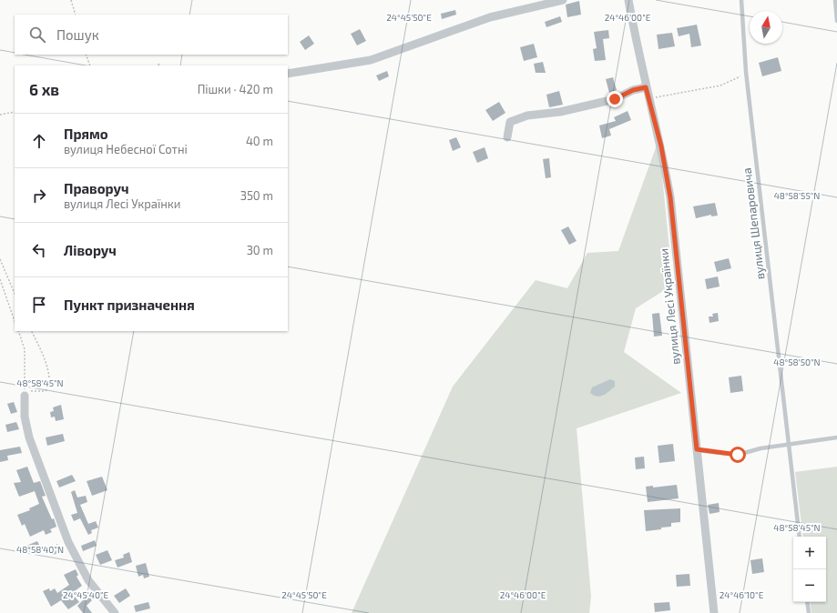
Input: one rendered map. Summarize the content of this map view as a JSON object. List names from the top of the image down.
{
  "streets": {
    "street": ["вулиця Лесі Українки"],
    "lane": ["вулиця Шепаровича"]
  },
  "north": "top",
  "page": {
    "search": "Пошук",
    "heading": ["6 хв", "Пішки · 420 m"],
    "list": [
      ["Прямо", "вулиця Небесної Сотні", "40 m"],
      ["Праворуч", "вулиця Лесі Українки", "350 m"],
      ["Ліворуч", "30 m"],
      "Пункт призначення"
    ],
    "map_buttons": ["+", "−"]
  },
  "coordinates": [
    "24°45'50\"E",
    "24°46'00\"E",
    "48°58'55\"N",
    "48°58'50\"N",
    "48°58'45\"N",
    "48°58'40\"N",
    "24°45'40\"E",
    "24°46'10\"E"
  ]
}
